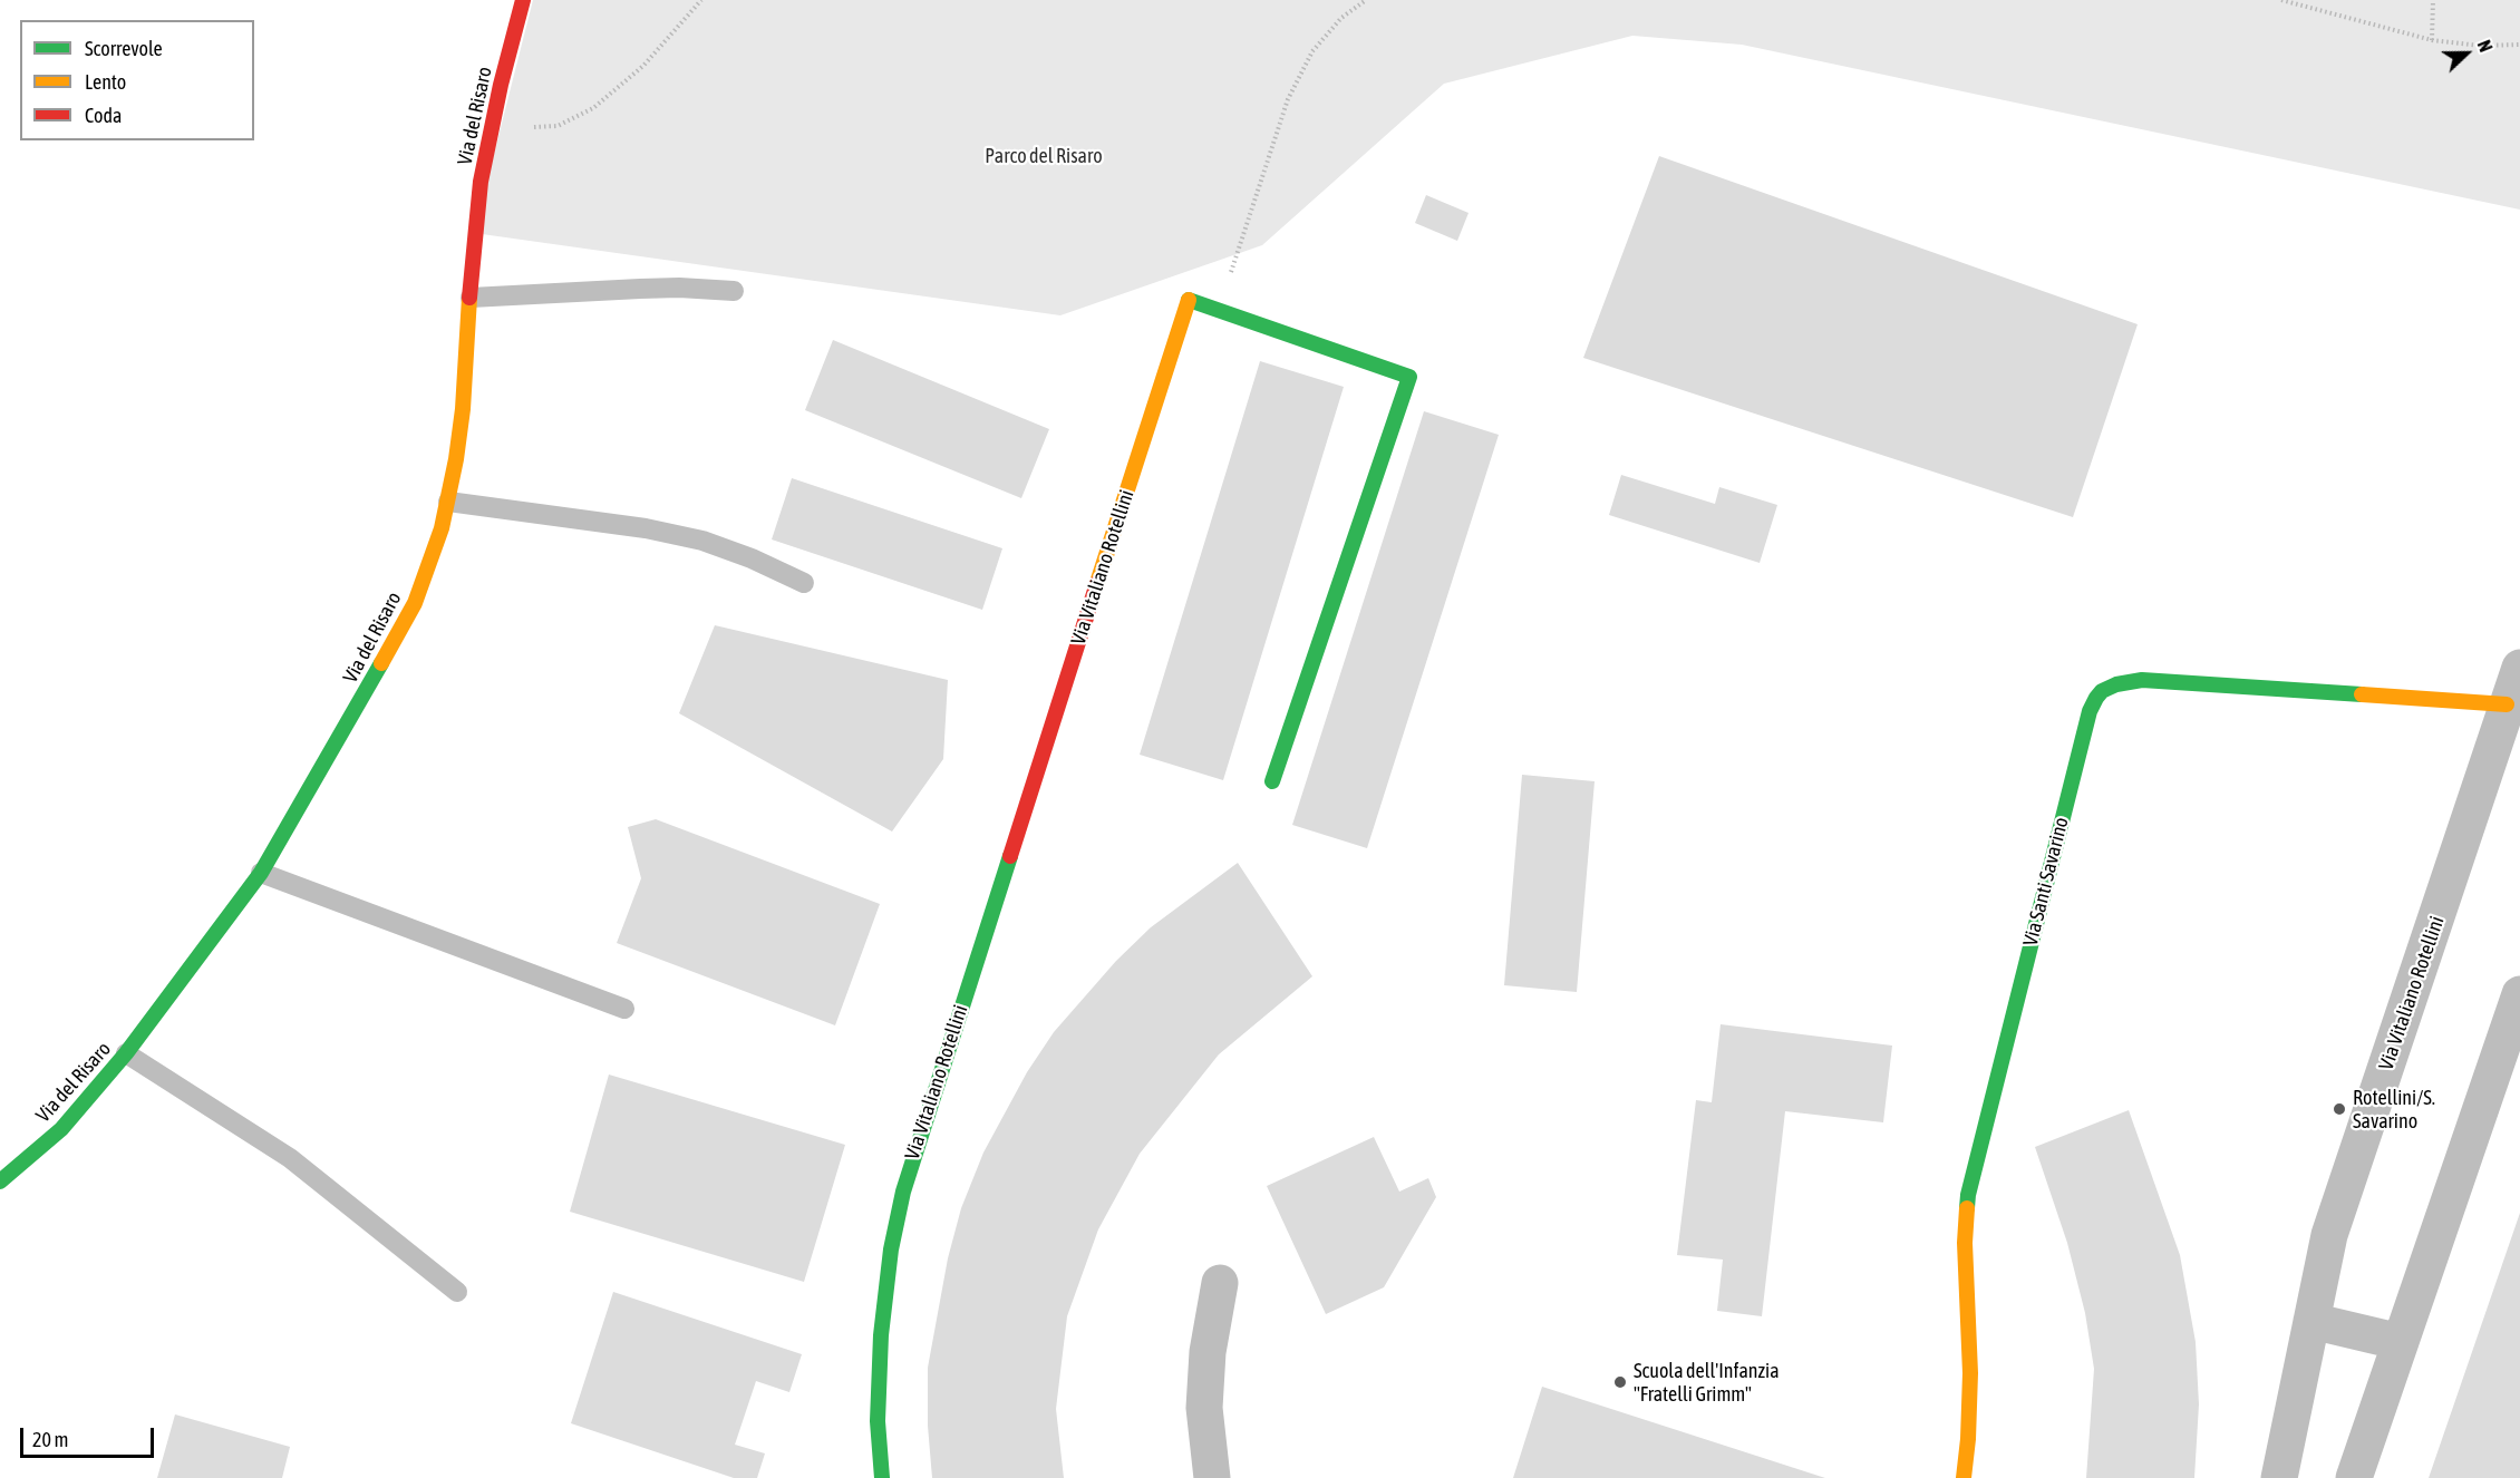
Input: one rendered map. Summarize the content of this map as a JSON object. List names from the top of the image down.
{
  "streets": {
    "street": ["Via del Risaro", "Via Vitaliano Rotellini", "Via Santi Savarino"]
  },
  "crossings": [
    ["Via Vitaliano Rotellini", "Via Santi Savarino"]
  ],
  "parks": ["Parco del Risaro"],
  "places": ["Rotellini/S. Savarino", "Scuola dell'Infanzia \"Fratelli Grimm\""],
  "legend": ["Scorrevole", "Lento", "Coda"],
  "scale_bar": "20 m",
  "north": "right"
}
